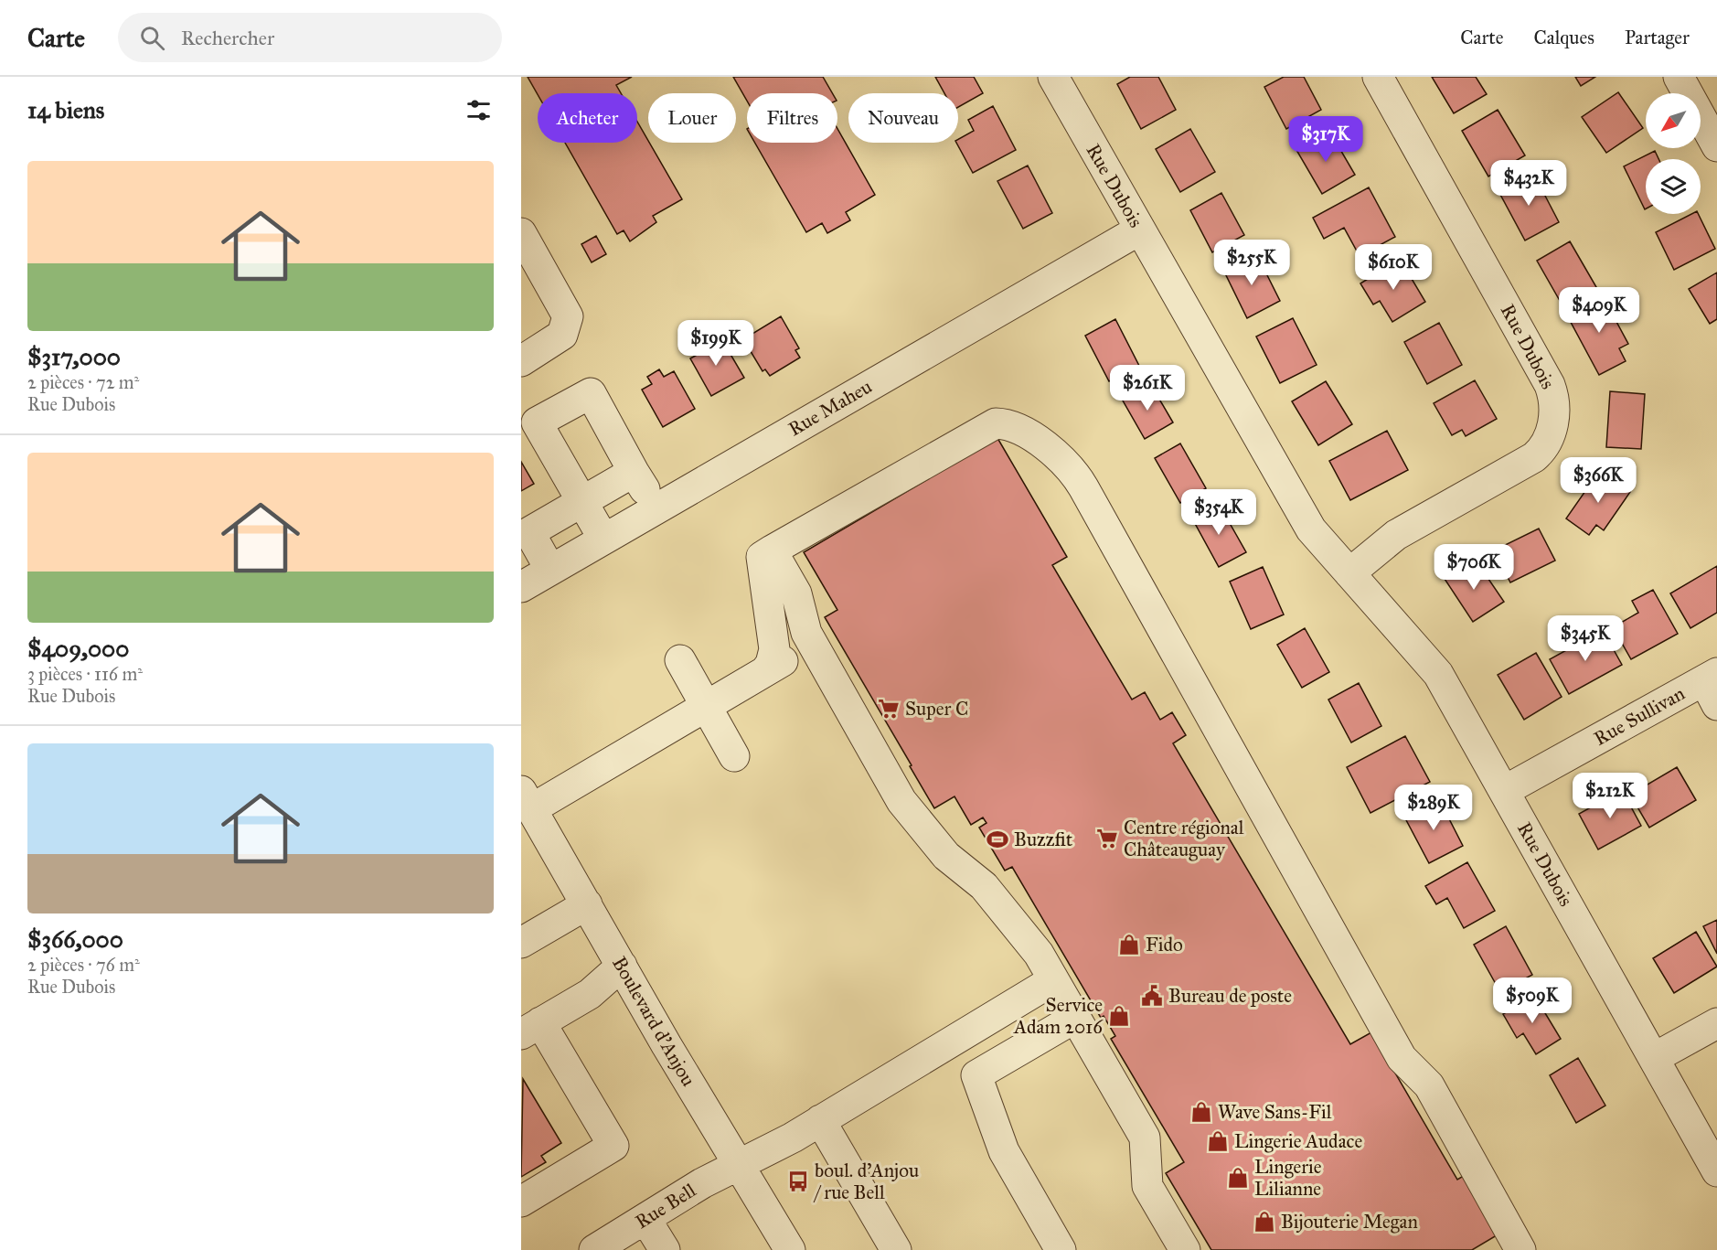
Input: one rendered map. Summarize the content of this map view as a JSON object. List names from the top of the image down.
{
  "streets": {
    "street": [
      "Rue Dubois",
      "Rue Maheu",
      "Rue Sullivan",
      "Boulevard d'Anjou",
      "Rue Bell"
    ]
  },
  "crossings": [
    ["Rue Dubois", "Rue Maheu"],
    ["Rue Dubois", "Rue Sullivan"],
    ["Boulevard d'Anjou", "Rue Bell"]
  ],
  "places": {
    "supermarket": ["Super C", "Centre régional Châteauguay"],
    "sports": ["Buzzfit"],
    "shop": [
      "Fido",
      "Service Adam 2016",
      "Wave Sans-Fil",
      "Lingerie Audace",
      "Lingerie Lilianne",
      "Bijouterie Megan"
    ],
    "public building": ["Bureau de poste"],
    "bus stop": ["boul. d'Anjou / rue Bell"]
  },
  "north": "bottom left",
  "page": {
    "header": "Carte",
    "search": "Rechercher",
    "nav": ["Carte", "Calques", "Partager"],
    "heading": "14 biens",
    "chip": [
      "Acheter",
      "Louer",
      "Filtres",
      "Nouveau"
    ],
    "price": [
      "$317K",
      "$432K",
      "$255K",
      "$610K",
      "$409K",
      "$199K",
      "$261K",
      "$366K",
      "$354K",
      "$706K",
      "$345K",
      "$212K",
      "$289K",
      "$509K"
    ],
    "list": [
      {
        "name": "$317,000",
        "note": "2 pièces · 72 m² · Rue Dubois"
      },
      {
        "name": "$409,000",
        "note": "3 pièces · 116 m² · Rue Dubois"
      },
      {
        "name": "$366,000",
        "note": "2 pièces · 76 m² · Rue Dubois"
      }
    ]
  }
}
